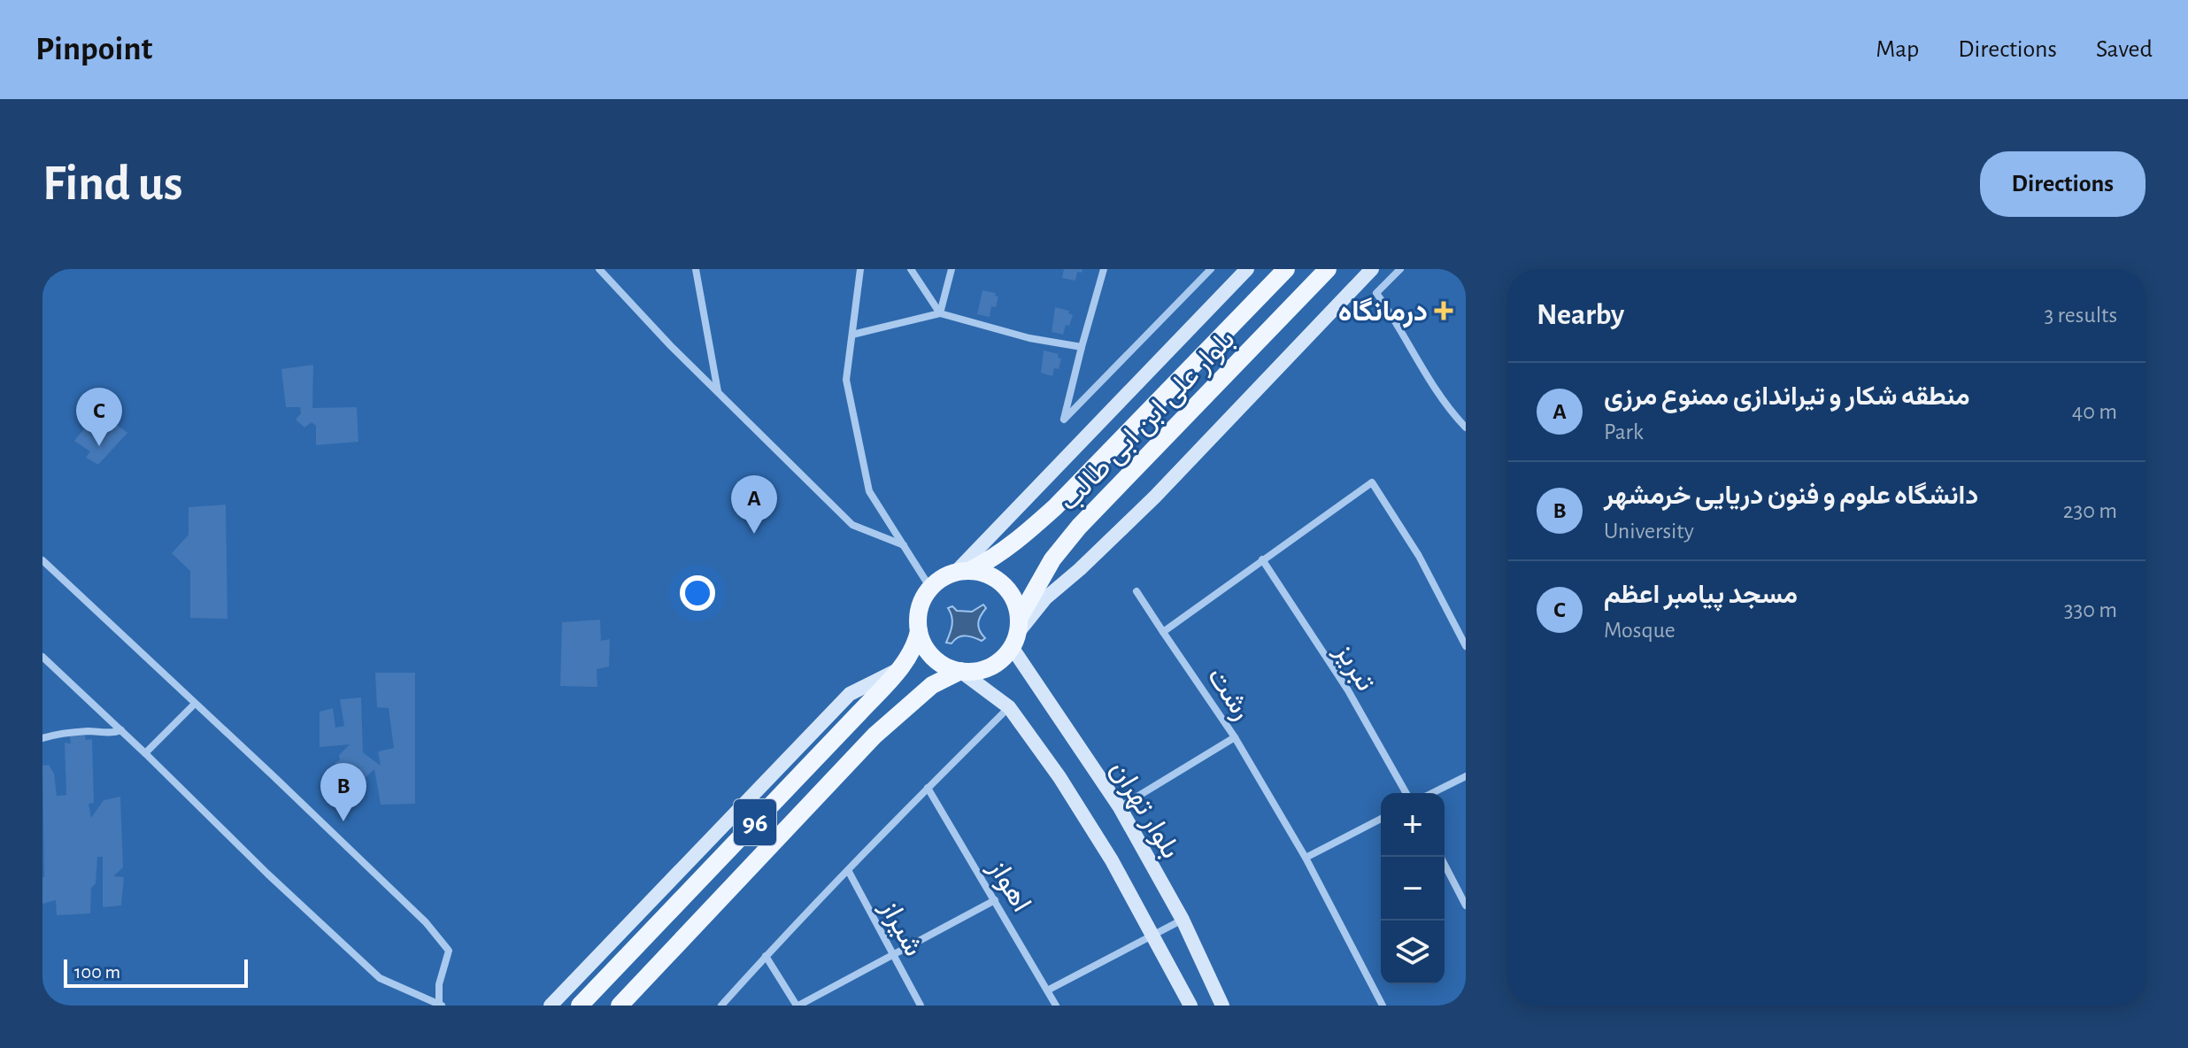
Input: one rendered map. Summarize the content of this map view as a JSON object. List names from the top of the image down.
{
  "streets": {
    "main road": ["بلوار علی ابن ابی طالب", "96"],
    "street": [
      "تبریز",
      "رشت",
      "بلوار تهران",
      "اهواز",
      "شیراز"
    ]
  },
  "crossings": [
    ["بلوار علی ابن ابی طالب", "بلوار تهران"],
    ["بلوار علی ابن ابی طالب", "96"],
    ["بلوار تهران", "96"]
  ],
  "places": {
    "health": ["درمانگاه"]
  },
  "scale_bar": "100 m",
  "page": {
    "header": "Pinpoint",
    "nav": ["Map", "Directions", "Saved"],
    "buttons": "Directions",
    "title": "Find us",
    "heading": ["Nearby", "3 results"],
    "list": [
      {
        "mark": "A",
        "name": "منطقه شکار و تیراندازی ممنوع مرزی",
        "note": "Park",
        "value": "40 m"
      },
      {
        "mark": "B",
        "name": "دانشگاه علوم و فنون دریایی خرمشهر",
        "note": "University",
        "value": "230 m"
      },
      {
        "mark": "C",
        "name": "مسجد پیامبر اعظم",
        "note": "Mosque",
        "value": "330 m"
      }
    ],
    "pins": ["C", "A", "B"],
    "map_buttons": ["+", "−"],
    "scale": "100 m"
  }
}
